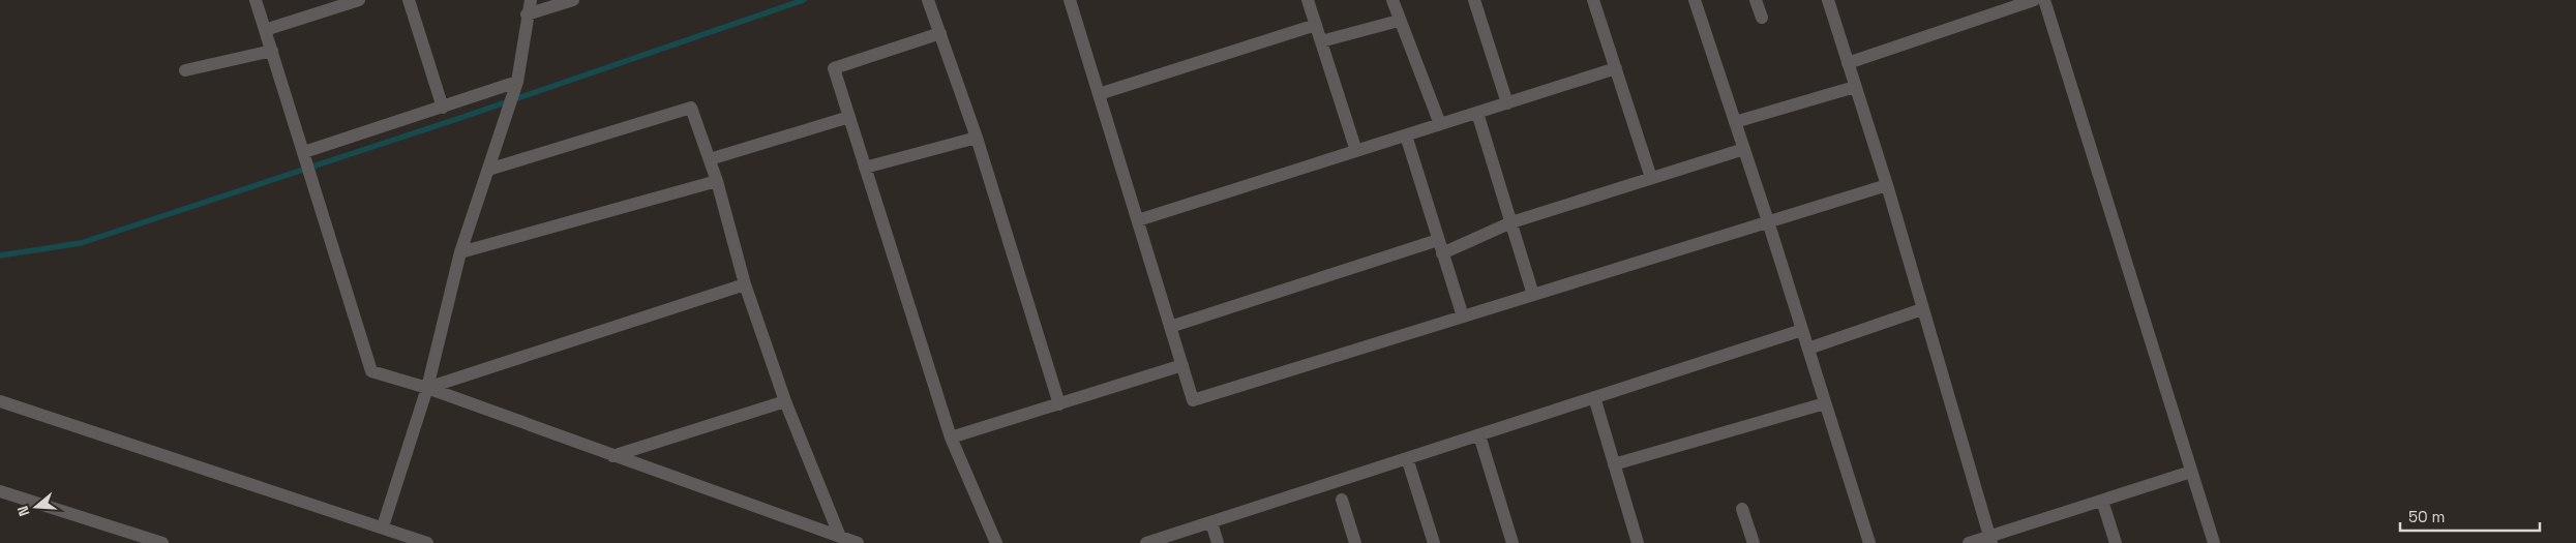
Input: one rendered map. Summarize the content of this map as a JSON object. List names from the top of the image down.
{
  "scale_bar": "50 m",
  "north": "left"
}
